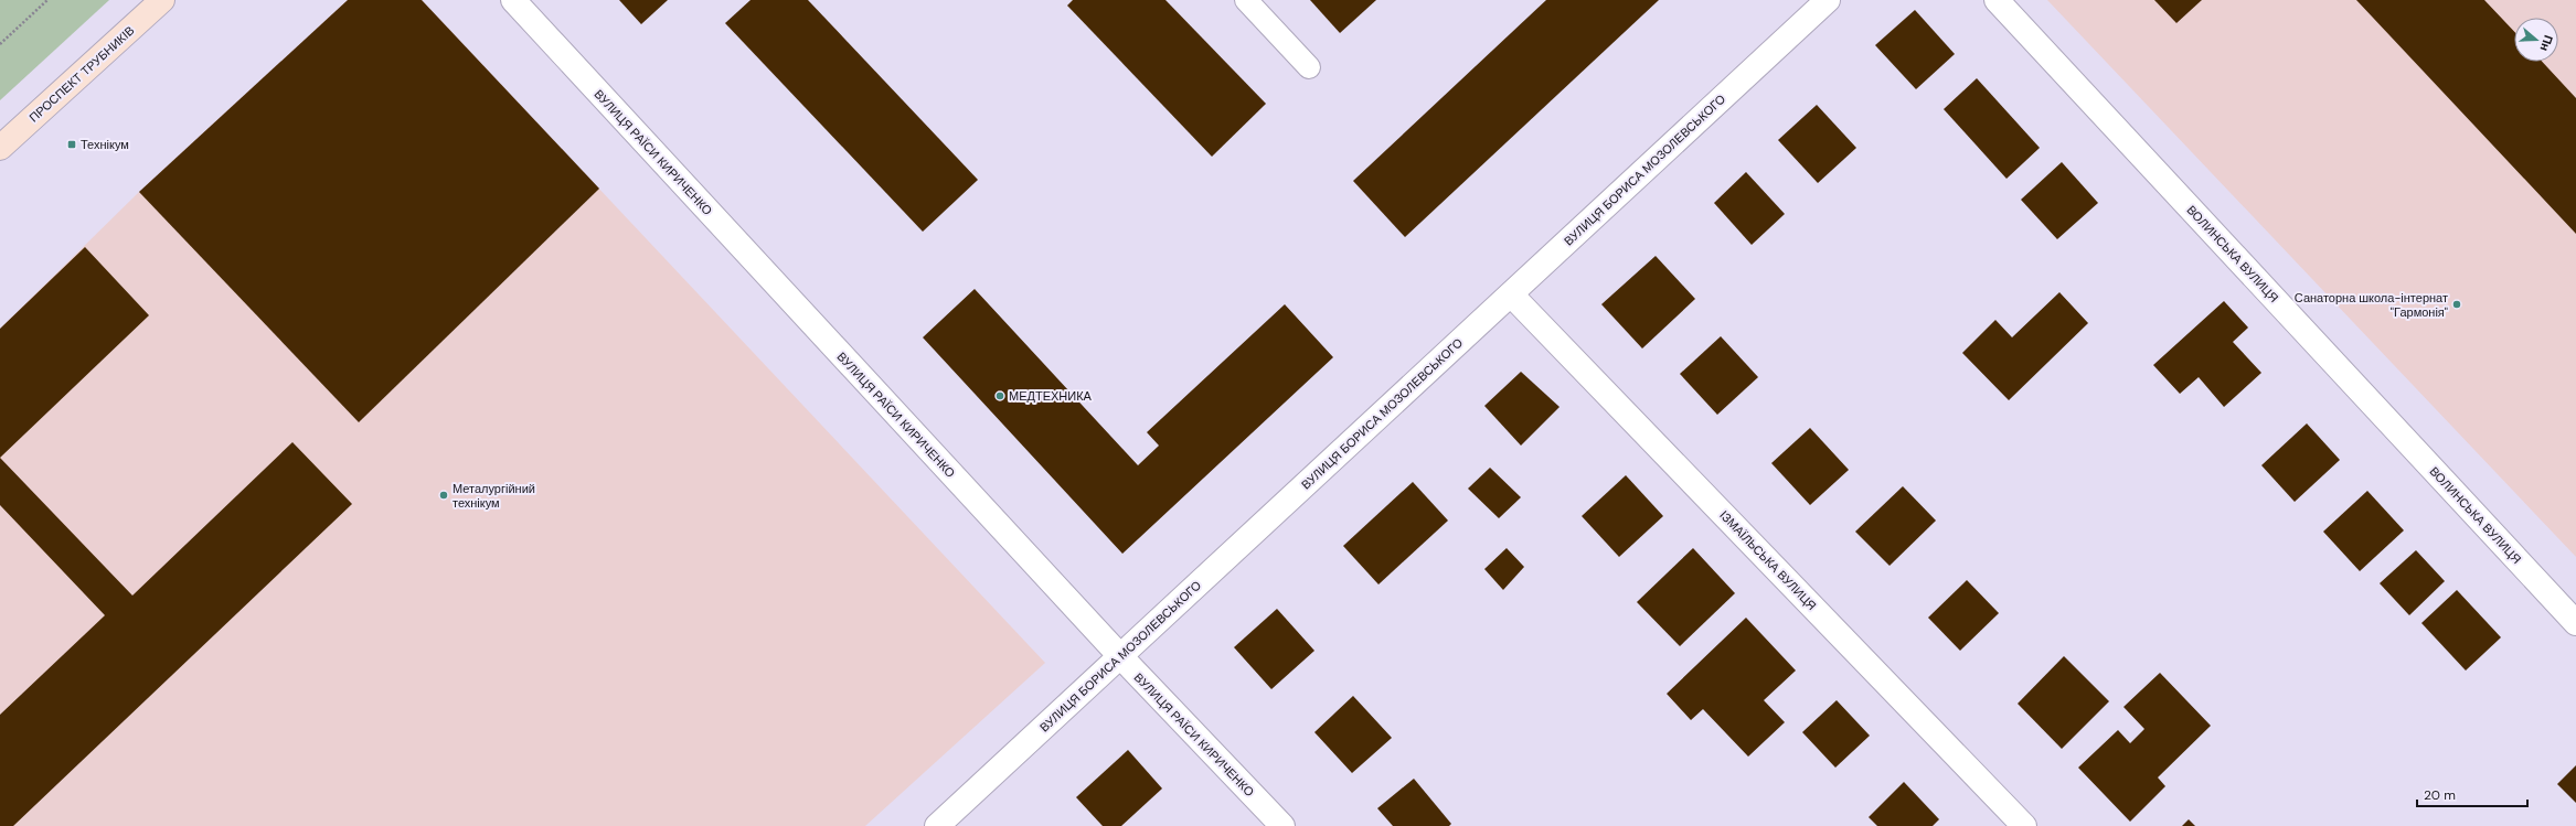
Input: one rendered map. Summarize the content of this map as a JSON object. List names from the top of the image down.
{
  "streets": {
    "main road": ["ПРОСПЕКТ ТРУБНИКІВ"],
    "street": [
      "ВУЛИЦЯ РАЇСИ КИРИЧЕНКО",
      "ВУЛИЦЯ БОРИСА МОЗОЛЕВСЬКОГО",
      "ВОЛИНСЬКА ВУЛИЦЯ",
      "ІЗМАЇЛЬСЬКА ВУЛИЦЯ"
    ]
  },
  "crossings": [
    ["ВУЛИЦЯ РАЇСИ КИРИЧЕНКО", "ВУЛИЦЯ БОРИСА МОЗОЛЕВСЬКОГО"],
    ["ВУЛИЦЯ БОРИСА МОЗОЛЕВСЬКОГО", "ІЗМАЇЛЬСЬКА ВУЛИЦЯ"]
  ],
  "places": {
    "transit": ["Технікум"],
    "other": ["Санаторна школа-інтернат \"Гармонія\"", "МЕДТЕХНИКА", "Металургійний технікум"]
  },
  "scale_bar": "20 m",
  "north": "right"
}
